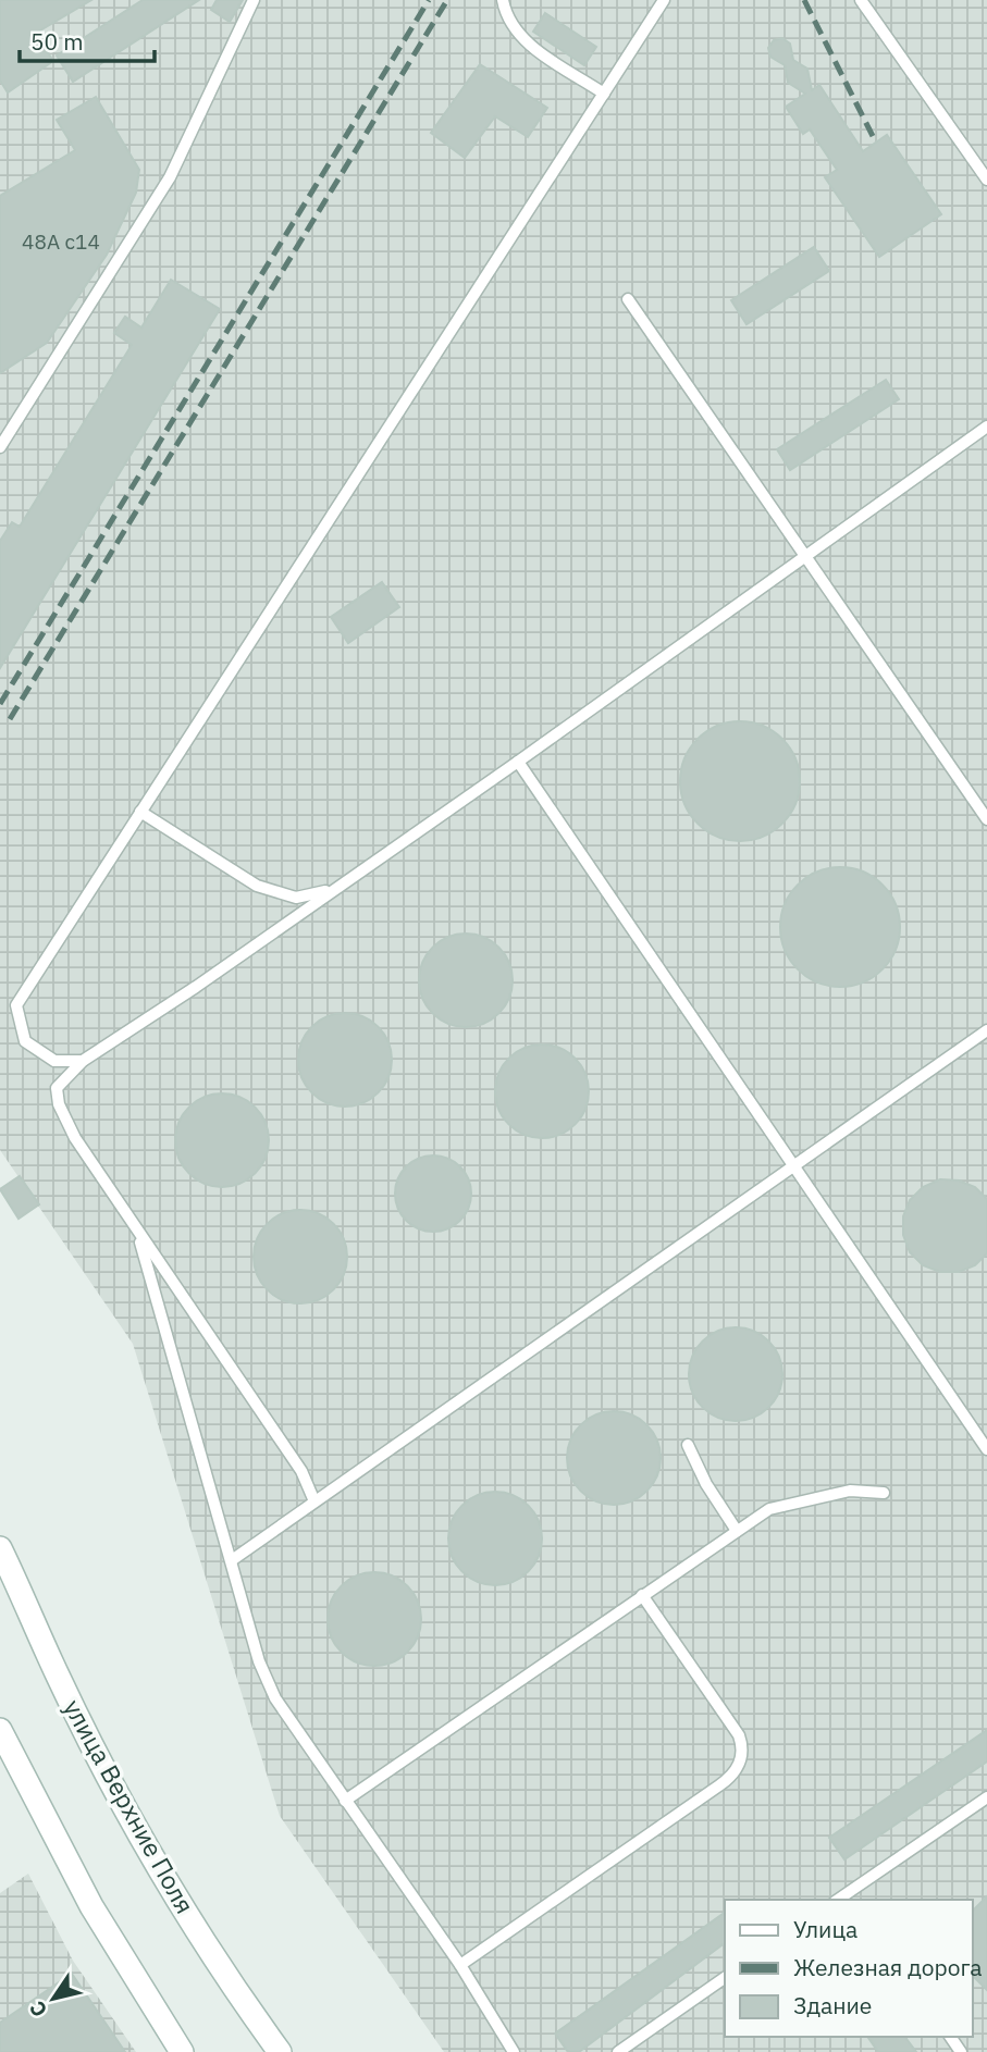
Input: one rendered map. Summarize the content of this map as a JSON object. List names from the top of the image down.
{
  "streets": {
    "main road": ["улица Верхние Поля"]
  },
  "house_numbers": ["48А с14"],
  "legend": ["Улица", "Железная дорога", "Здание"],
  "scale_bar": "50 m",
  "north": "bottom left"
}
